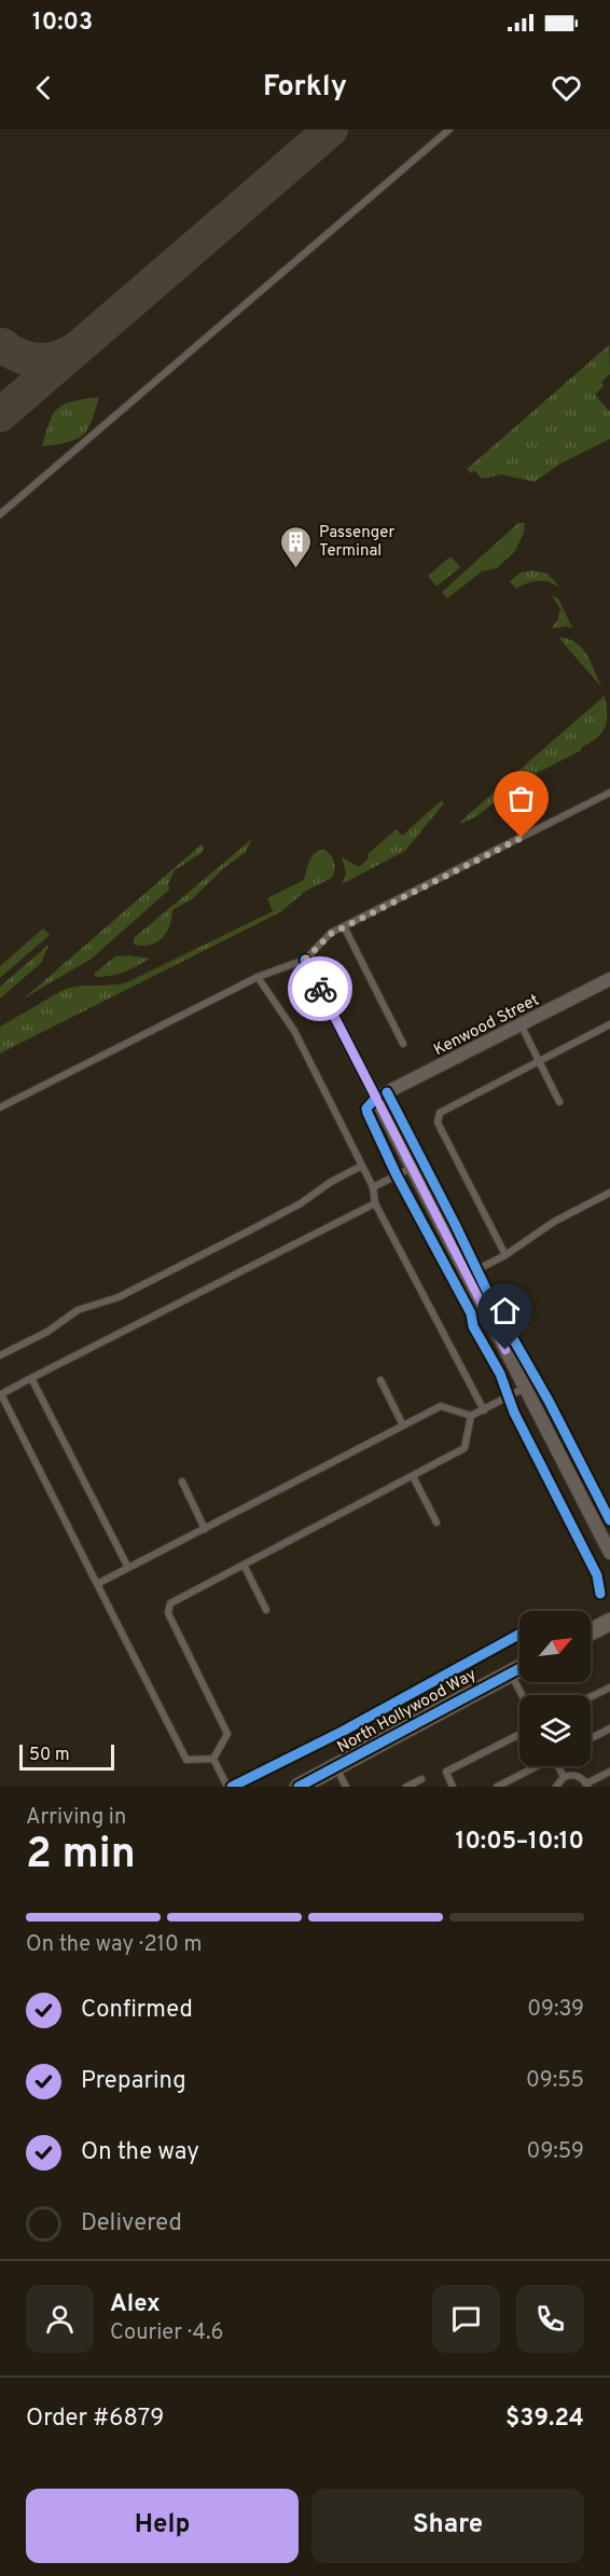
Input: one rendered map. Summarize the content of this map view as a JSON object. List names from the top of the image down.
{
  "streets": {
    "main road": ["North Hollywood Way"],
    "street": ["Kenwood Street"]
  },
  "places": {
    "building": ["Passenger Terminal"]
  },
  "scale_bar": "50 m",
  "north": "top right",
  "page": {
    "status": "10:03",
    "header": "Forkly",
    "scale": "50 m",
    "heading": ["2 min", "Arriving in", "10:05–10:10"],
    "panel": [
      "Alex",
      "Courier · 4.6",
      "Order #6879",
      "$39.24"
    ],
    "bar": "On the way · 210 m",
    "list": [
      ["Confirmed", "09:39"],
      ["Preparing", "09:55"],
      ["On the way", "09:59"],
      "Delivered"
    ],
    "buttons": ["Help", "Share"]
  }
}
